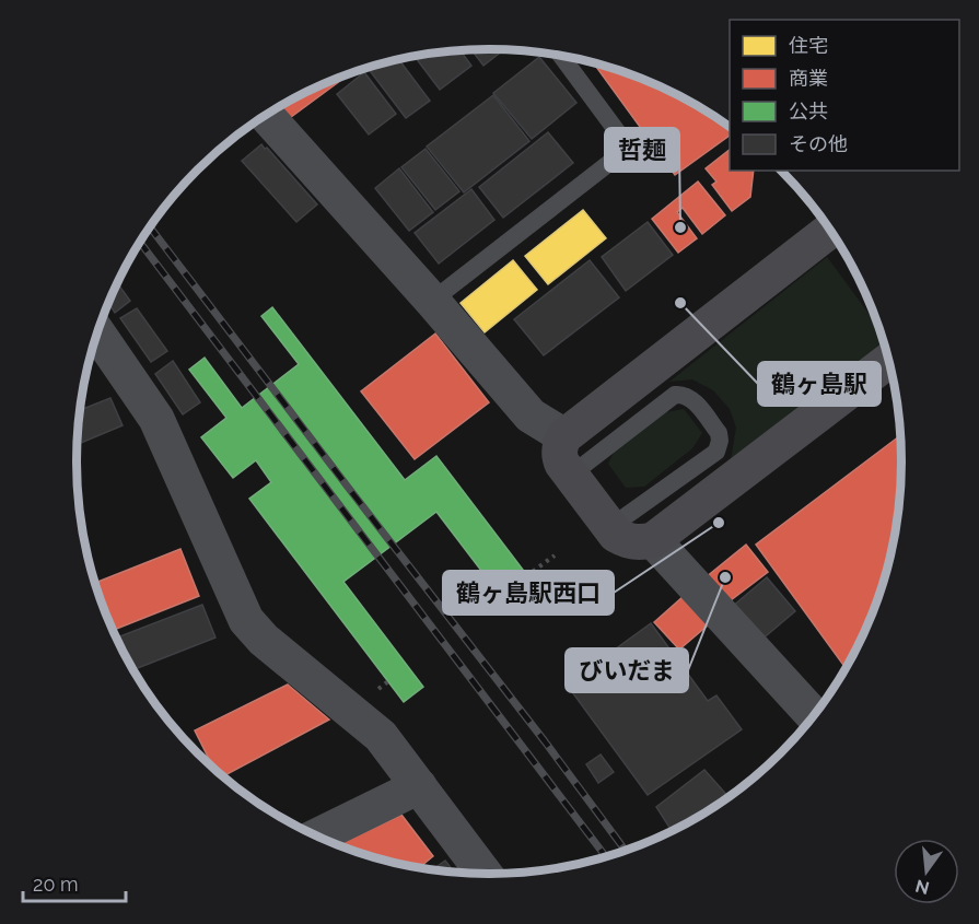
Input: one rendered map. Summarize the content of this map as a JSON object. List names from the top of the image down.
{
  "places": [
    "哲麺",
    "鶴ヶ島駅",
    "鶴ヶ島駅西口",
    "びいだま"
  ],
  "legend": [
    "住宅",
    "商業",
    "公共",
    "その他"
  ],
  "scale_bar": "20 m",
  "north": "bottom"
}
